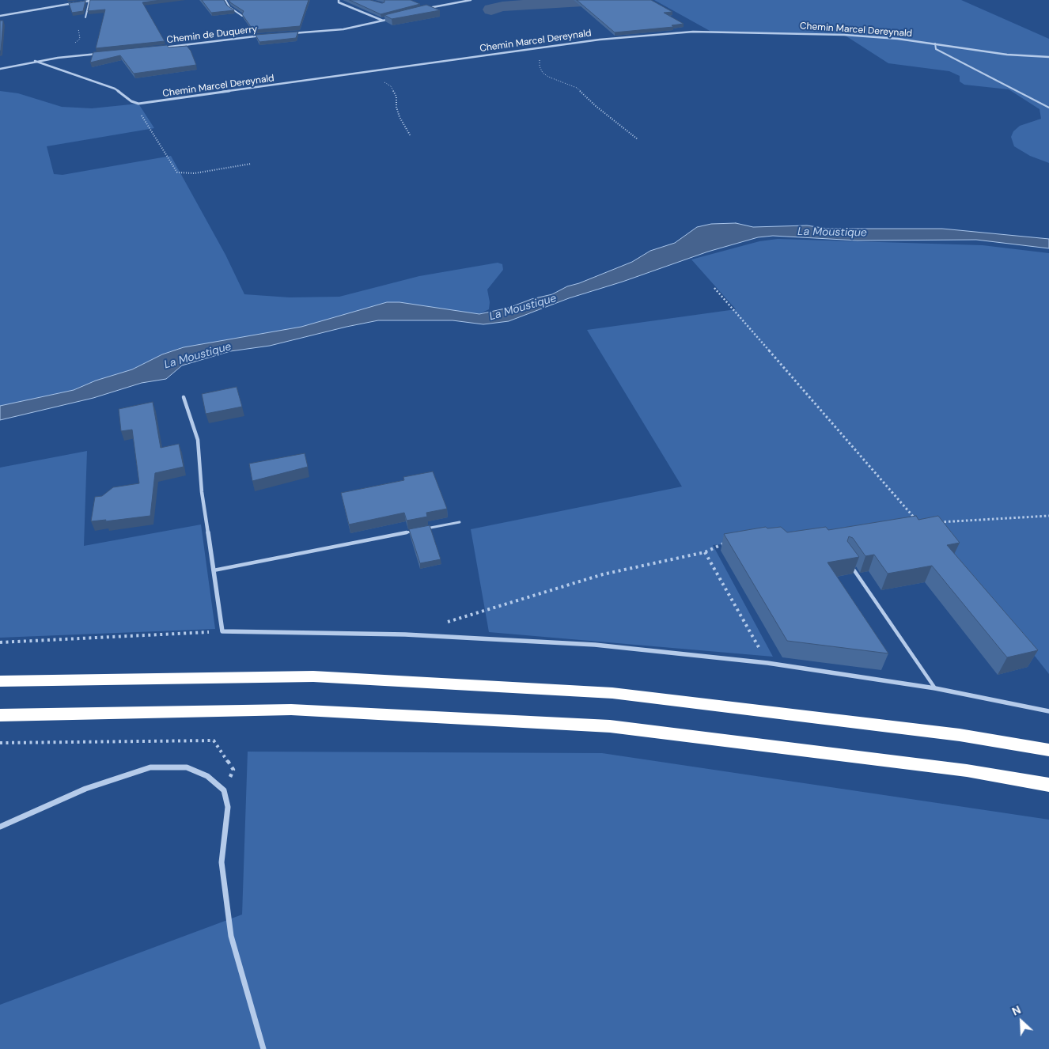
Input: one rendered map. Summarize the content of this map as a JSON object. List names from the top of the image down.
{
  "streets": {
    "street": ["Chemin Marcel Dereynald", "Chemin de Duquerry"]
  },
  "water": ["La Moustique"],
  "north": "top left"
}
